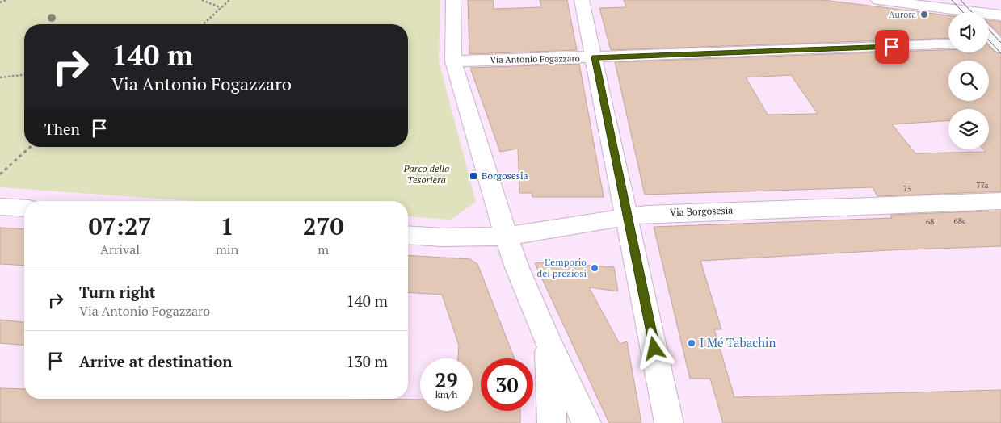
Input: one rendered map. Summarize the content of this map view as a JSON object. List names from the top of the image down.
{
  "streets": {
    "street": ["Via Antonio Fogazzaro", "Via Borgosesia"]
  },
  "parks": ["Parco della Tesoriera"],
  "places": {
    "other": ["Aurora", "L'emporio dei preziosi", "I Mé Tabachin"],
    "transit": ["Borgosesia"]
  },
  "house_numbers": [
    "77a",
    "75",
    "68c",
    "68"
  ],
  "page": {
    "turn": ["140 m", "Via Antonio Fogazzaro"],
    "then": "Then",
    "eta": [
      "07:27",
      "Arrival",
      "1",
      "min",
      "270",
      "m"
    ],
    "list": [
      {
        "name": "Turn right",
        "note": "Via Antonio Fogazzaro",
        "value": "140 m"
      },
      {
        "name": "Arrive at destination",
        "value": "130 m"
      }
    ],
    "speed": "29 km/h",
    "limit": "30"
  }
}
